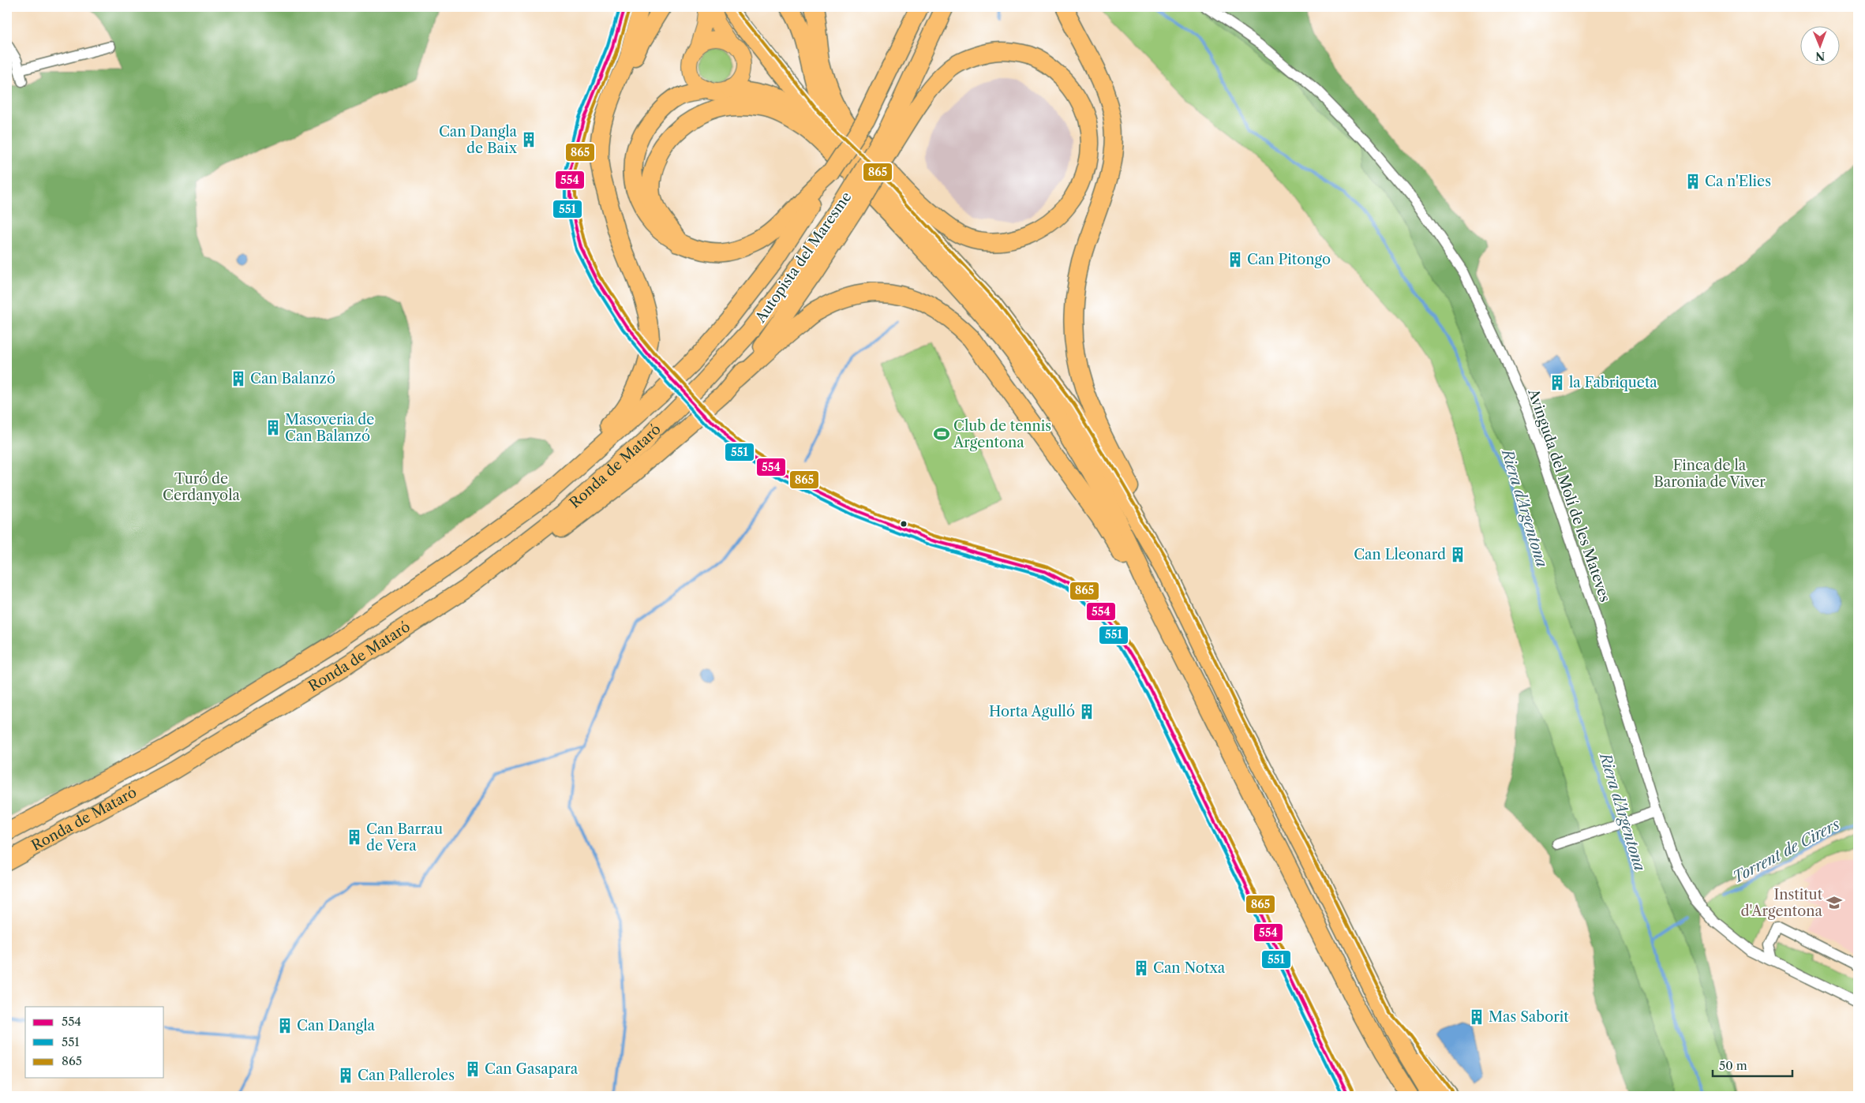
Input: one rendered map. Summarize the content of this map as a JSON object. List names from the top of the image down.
{
  "streets": {
    "highway": ["Autopista del Maresme", "Ronda de Mataró"],
    "street": ["Avinguda del Molí de les Mateves"]
  },
  "crossings": [
    ["Autopista del Maresme", "Ronda de Mataró"]
  ],
  "water": ["Riera d'Argentona", "Torrent de Cirers"],
  "parks": ["Finca de la Baronia de Viver", "Turó de Cerdanyola"],
  "places": {
    "building": [
      "Can Dangla de Baix",
      "Ca n'Elies",
      "Can Pitongo",
      "Can Balanzó",
      "la Fabriqueta",
      "Masoveria de Can Balanzó",
      "Can Lleonard",
      "Horta Agulló",
      "Can Barrau de Vera",
      "Can Notxa",
      "Mas Saborit",
      "Can Dangla",
      "Can Gasapara",
      "Can Palleroles"
    ],
    "sports": ["Club de tennis Argentona"],
    "school or university": ["Institut d'Argentona"]
  },
  "lines": ["transit line 554", "transit line 551", "transit line 865"],
  "legend": ["554", "551", "865"],
  "scale_bar": "50 m",
  "north": "bottom"
}
